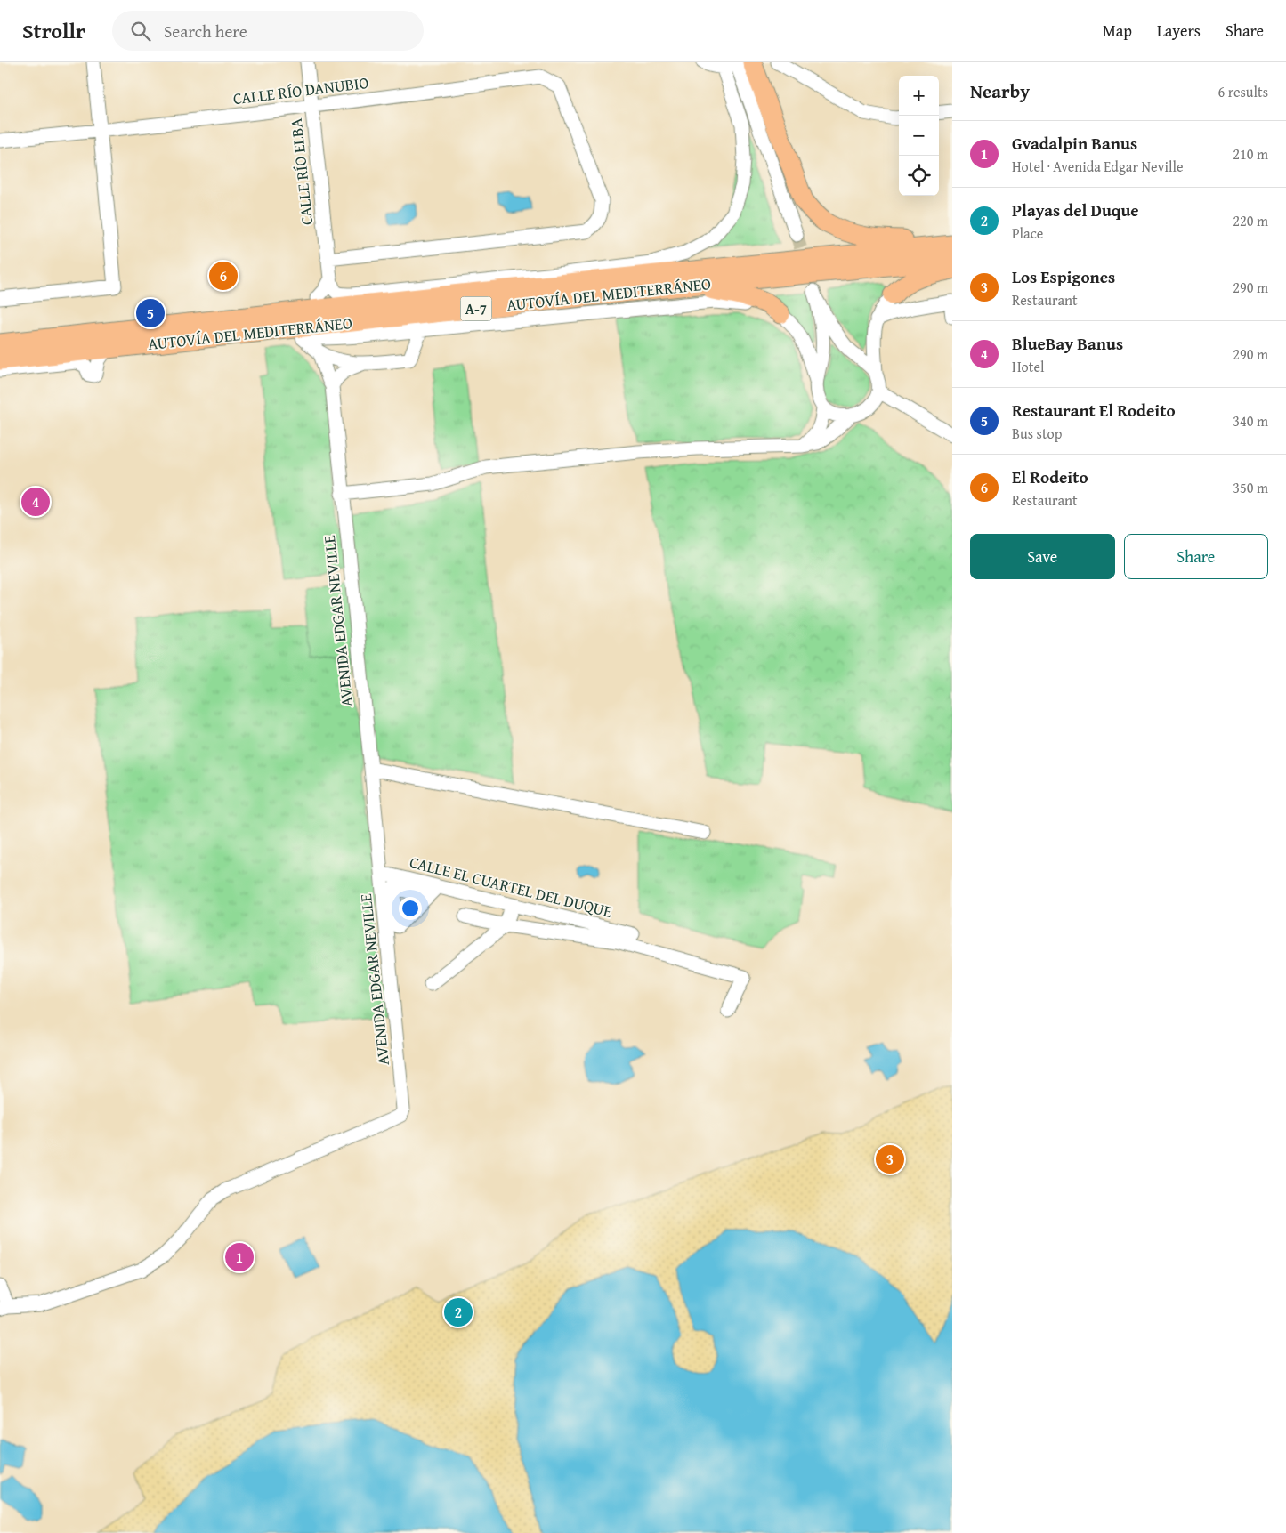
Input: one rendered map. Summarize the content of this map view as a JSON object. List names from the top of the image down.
{
  "streets": {
    "highway": ["AUTOVÍA DEL MEDITERRÁNEO", "A-7"],
    "street": [
      "CALLE RÍO DANUBIO",
      "CALLE RÍO ELBA",
      "AVENIDA EDGAR NEVILLE",
      "CALLE EL CUARTEL DEL DUQUE"
    ]
  },
  "crossings": [
    ["CALLE RÍO DANUBIO", "CALLE RÍO ELBA"],
    ["AVENIDA EDGAR NEVILLE", "CALLE EL CUARTEL DEL DUQUE"]
  ],
  "page": {
    "header": "Strollr",
    "search": "Search here",
    "nav": ["Map", "Layers", "Share"],
    "heading": ["Nearby", "6 results"],
    "map_buttons": ["+", "−"],
    "list": [
      {
        "mark": "1",
        "name": "Gvadalpin Banus",
        "note": "Hotel · Avenida Edgar Neville",
        "value": "210 m"
      },
      {
        "mark": "2",
        "name": "Playas del Duque",
        "note": "Place",
        "value": "220 m"
      },
      {
        "mark": "3",
        "name": "Los Espigones",
        "note": "Restaurant",
        "value": "290 m"
      },
      {
        "mark": "4",
        "name": "BlueBay Banus",
        "note": "Hotel",
        "value": "290 m"
      },
      {
        "mark": "5",
        "name": "Restaurant El Rodeito",
        "note": "Bus stop",
        "value": "340 m"
      },
      {
        "mark": "6",
        "name": "El Rodeito",
        "note": "Restaurant",
        "value": "350 m"
      }
    ],
    "pins": [
      "6",
      "5",
      "4",
      "3",
      "1",
      "2"
    ],
    "buttons": ["Save", "Share"]
  }
}
